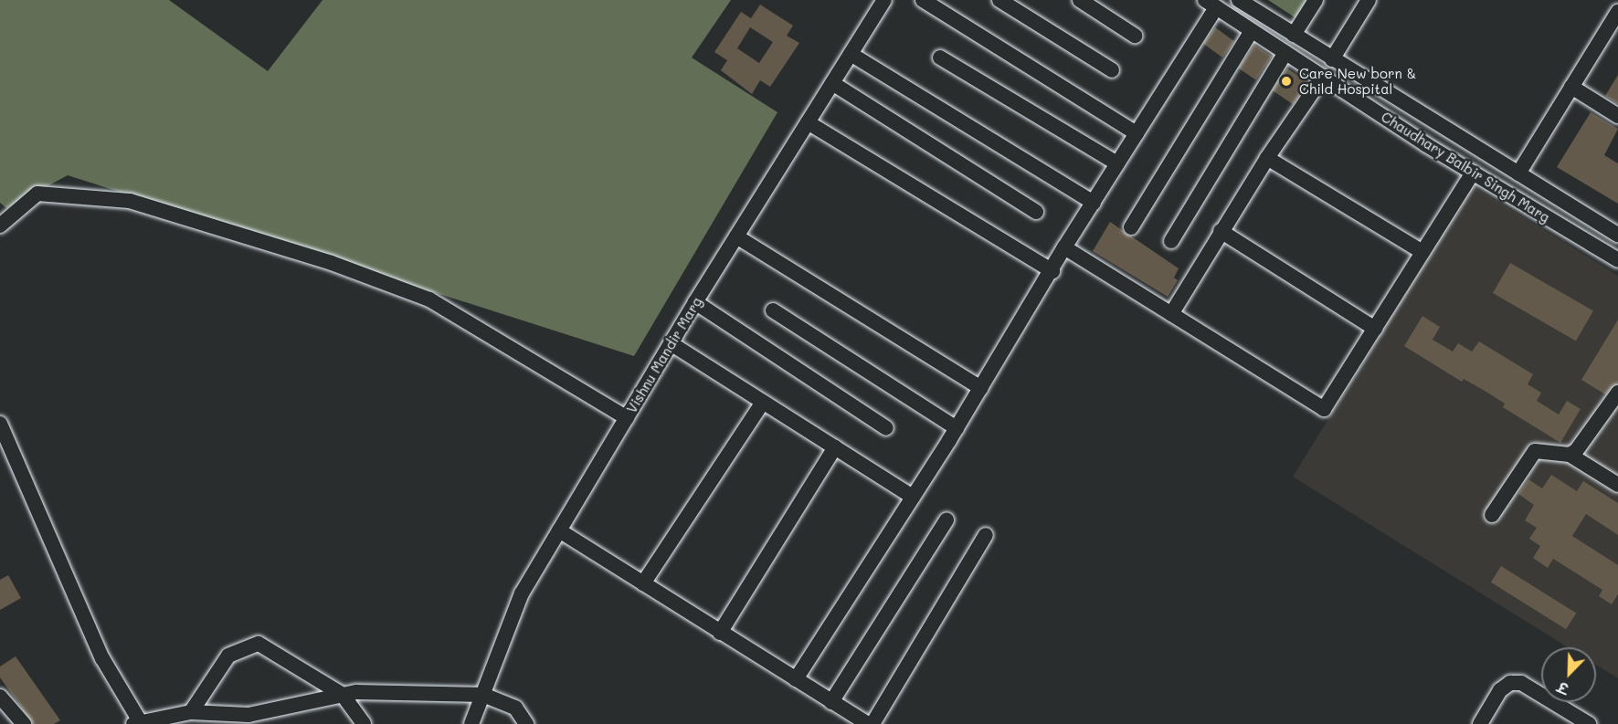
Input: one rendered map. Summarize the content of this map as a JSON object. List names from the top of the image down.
{
  "streets": {
    "street": ["Chaudhary Balbir Singh Marg", "Vishnu Mandir Marg"]
  },
  "places": ["Care New born & Child Hospital"],
  "north": "bottom left"
}
